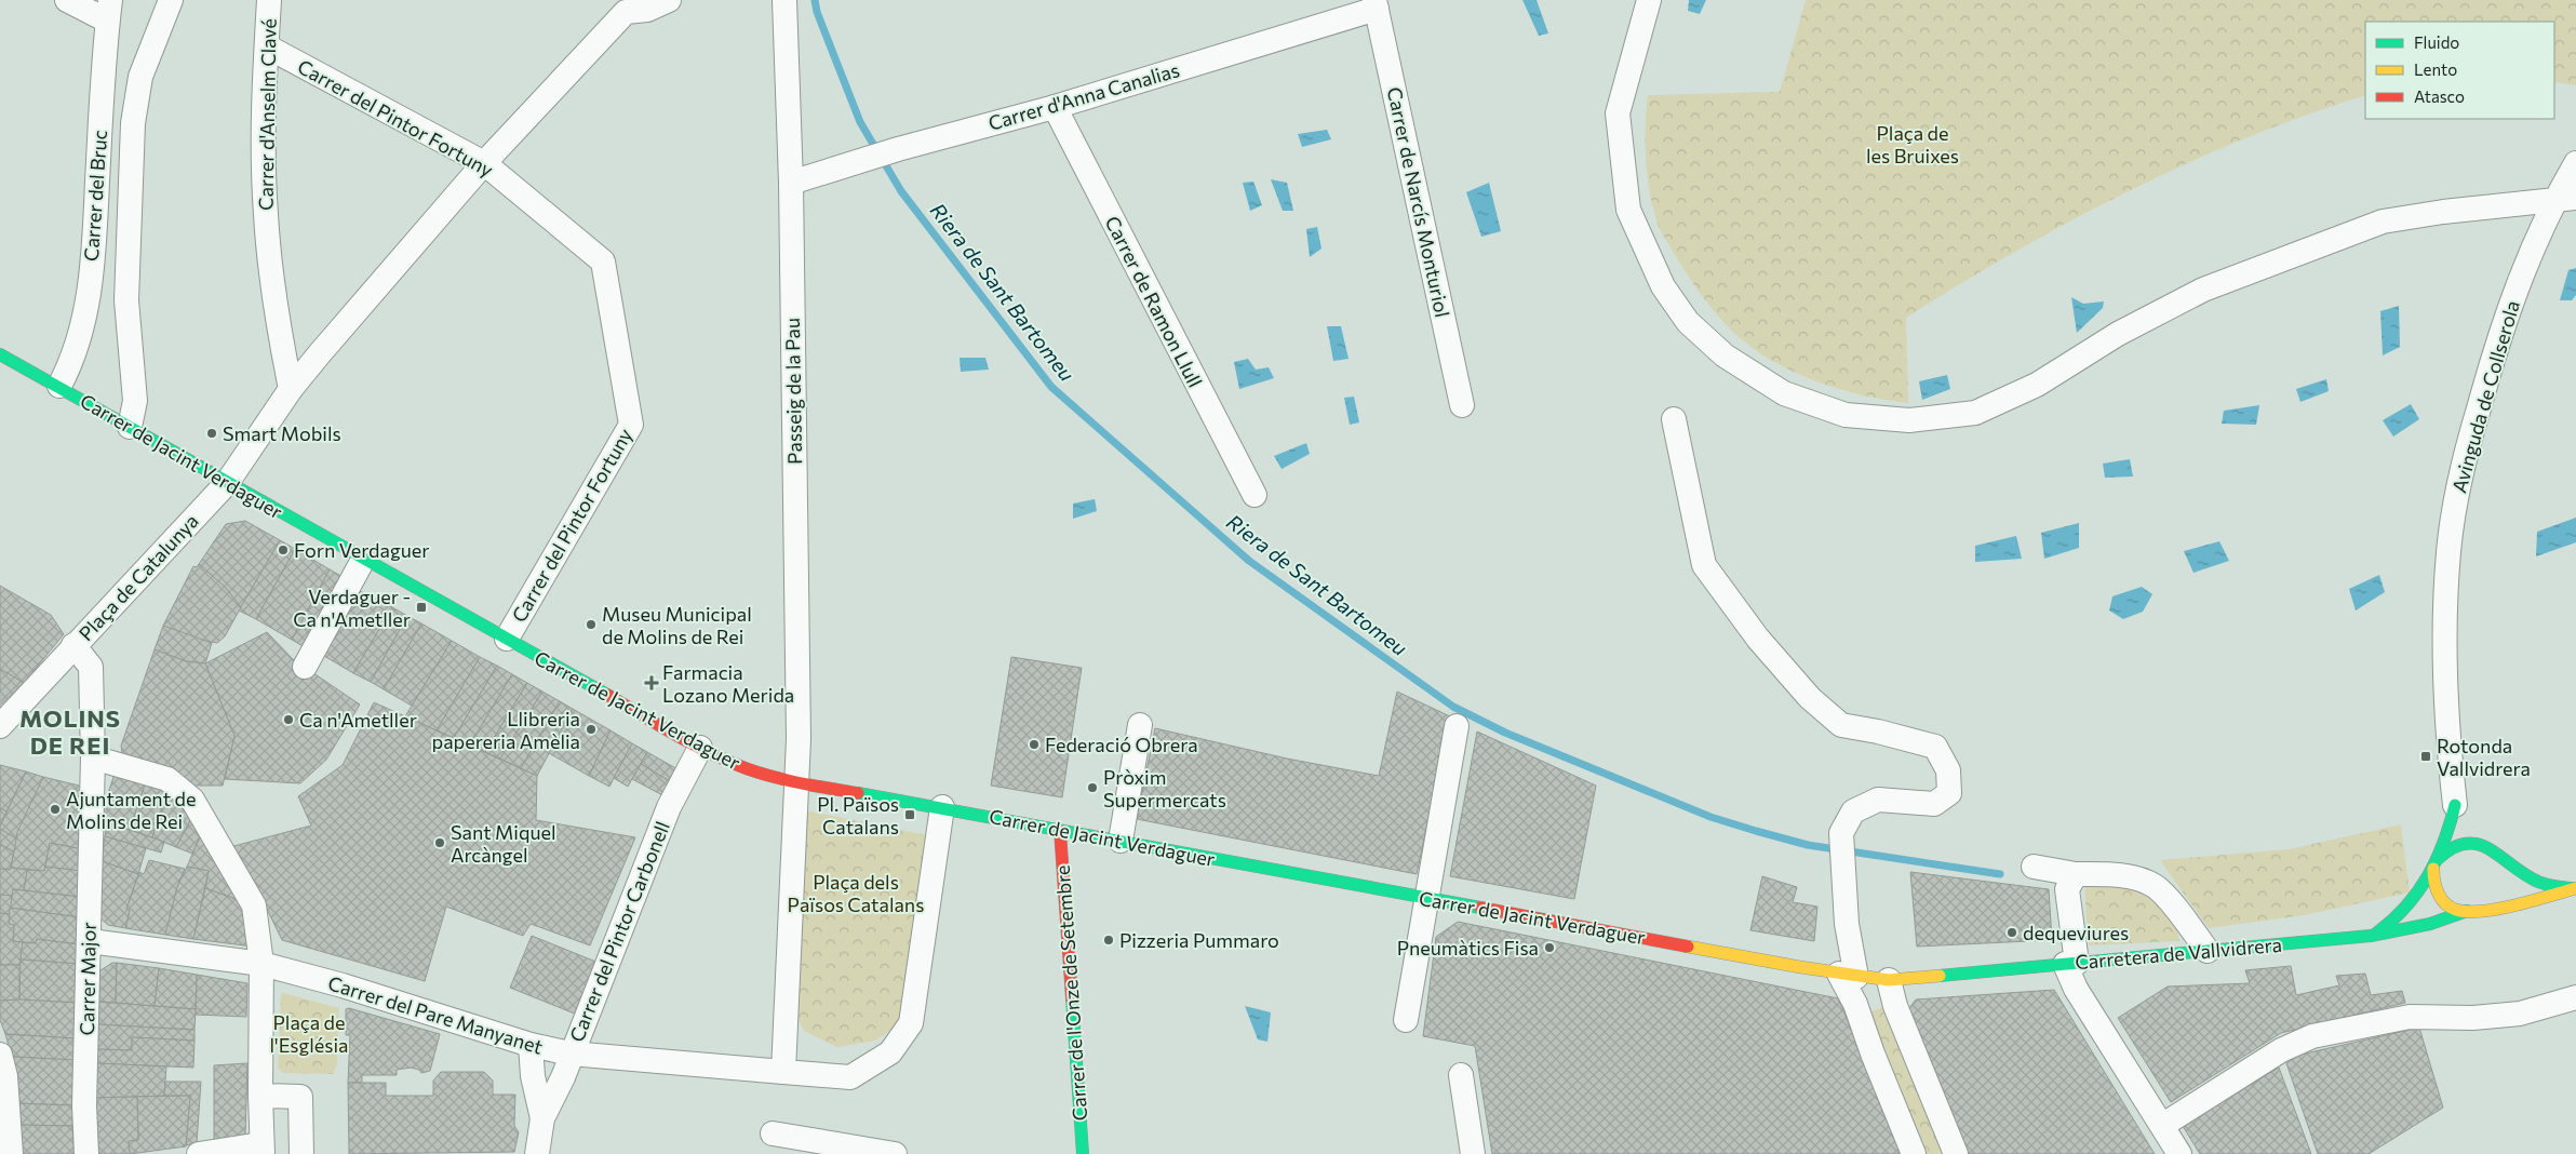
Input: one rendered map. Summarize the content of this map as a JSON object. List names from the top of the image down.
{
  "streets": {
    "main road": ["Carrer de Jacint Verdaguer", "Carretera de Vallvidrera", "Carrer de l'Onze de Setembre"],
    "street": [
      "Carrer d'Anna Canalias",
      "Carrer d'Anselm Clavé",
      "Carrer del Pintor Fortuny",
      "Carrer del Bruc",
      "Carrer de Narcís Monturiol",
      "Carrer de Ramon Llull",
      "Passeig de la Pau",
      "Avinguda de Collserola",
      "Plaça de Catalunya",
      "Carrer del Pintor Carbonell",
      "Carrer Major",
      "Carrer del Pare Manyanet"
    ]
  },
  "crossings": [
    ["Carrer d'Anna Canalias", "Carrer de Narcís Monturiol"],
    ["Carrer d'Anna Canalias", "Carrer de Ramon Llull"],
    ["Carrer d'Anna Canalias", "Passeig de la Pau"],
    ["Carrer d'Anselm Clavé", "Carrer del Pintor Fortuny"],
    ["Carrer d'Anselm Clavé", "Plaça de Catalunya"],
    ["Carrer del Pintor Fortuny", "Carrer de Jacint Verdaguer"],
    ["Carrer del Pintor Fortuny", "Plaça de Catalunya"],
    ["Carrer del Bruc", "Carrer de Jacint Verdaguer"],
    ["Passeig de la Pau", "Carrer de Jacint Verdaguer"],
    ["Carrer de Jacint Verdaguer", "Plaça de Catalunya"],
    ["Carrer de Jacint Verdaguer", "Carrer del Pintor Carbonell"],
    ["Carrer de Jacint Verdaguer", "Carretera de Vallvidrera"],
    ["Carrer de Jacint Verdaguer", "Carrer de l'Onze de Setembre"],
    ["Plaça de Catalunya", "Carrer Major"],
    ["Carrer del Pintor Carbonell", "Carrer del Pare Manyanet"],
    ["Carrer Major", "Carrer del Pare Manyanet"]
  ],
  "districts": ["MOLINS DE REI"],
  "water": ["Riera de Sant Bartomeu"],
  "parks": ["Plaça de les Bruixes", "Plaça dels Països Catalans", "Plaça de l'Església"],
  "places": {
    "other": [
      "Smart Mobils",
      "Forn Verdaguer",
      "Museu Municipal de Molins de Rei",
      "Ca n'Ametller",
      "Llibreria papereria Amèlia",
      "Federació Obrera",
      "Pròxim Supermercats",
      "Ajuntament de Molins de Rei",
      "Sant Miquel Arcàngel",
      "dequeviures",
      "Pizzeria Pummaro",
      "Pneumàtics Fisa"
    ],
    "transit": ["Verdaguer - Ca n'Ametller", "Rotonda Vallvidrera", "Pl. Països Catalans"],
    "health": ["Farmacia Lozano Merida"]
  },
  "legend": ["Fluido", "Lento", "Atasco"]
}
